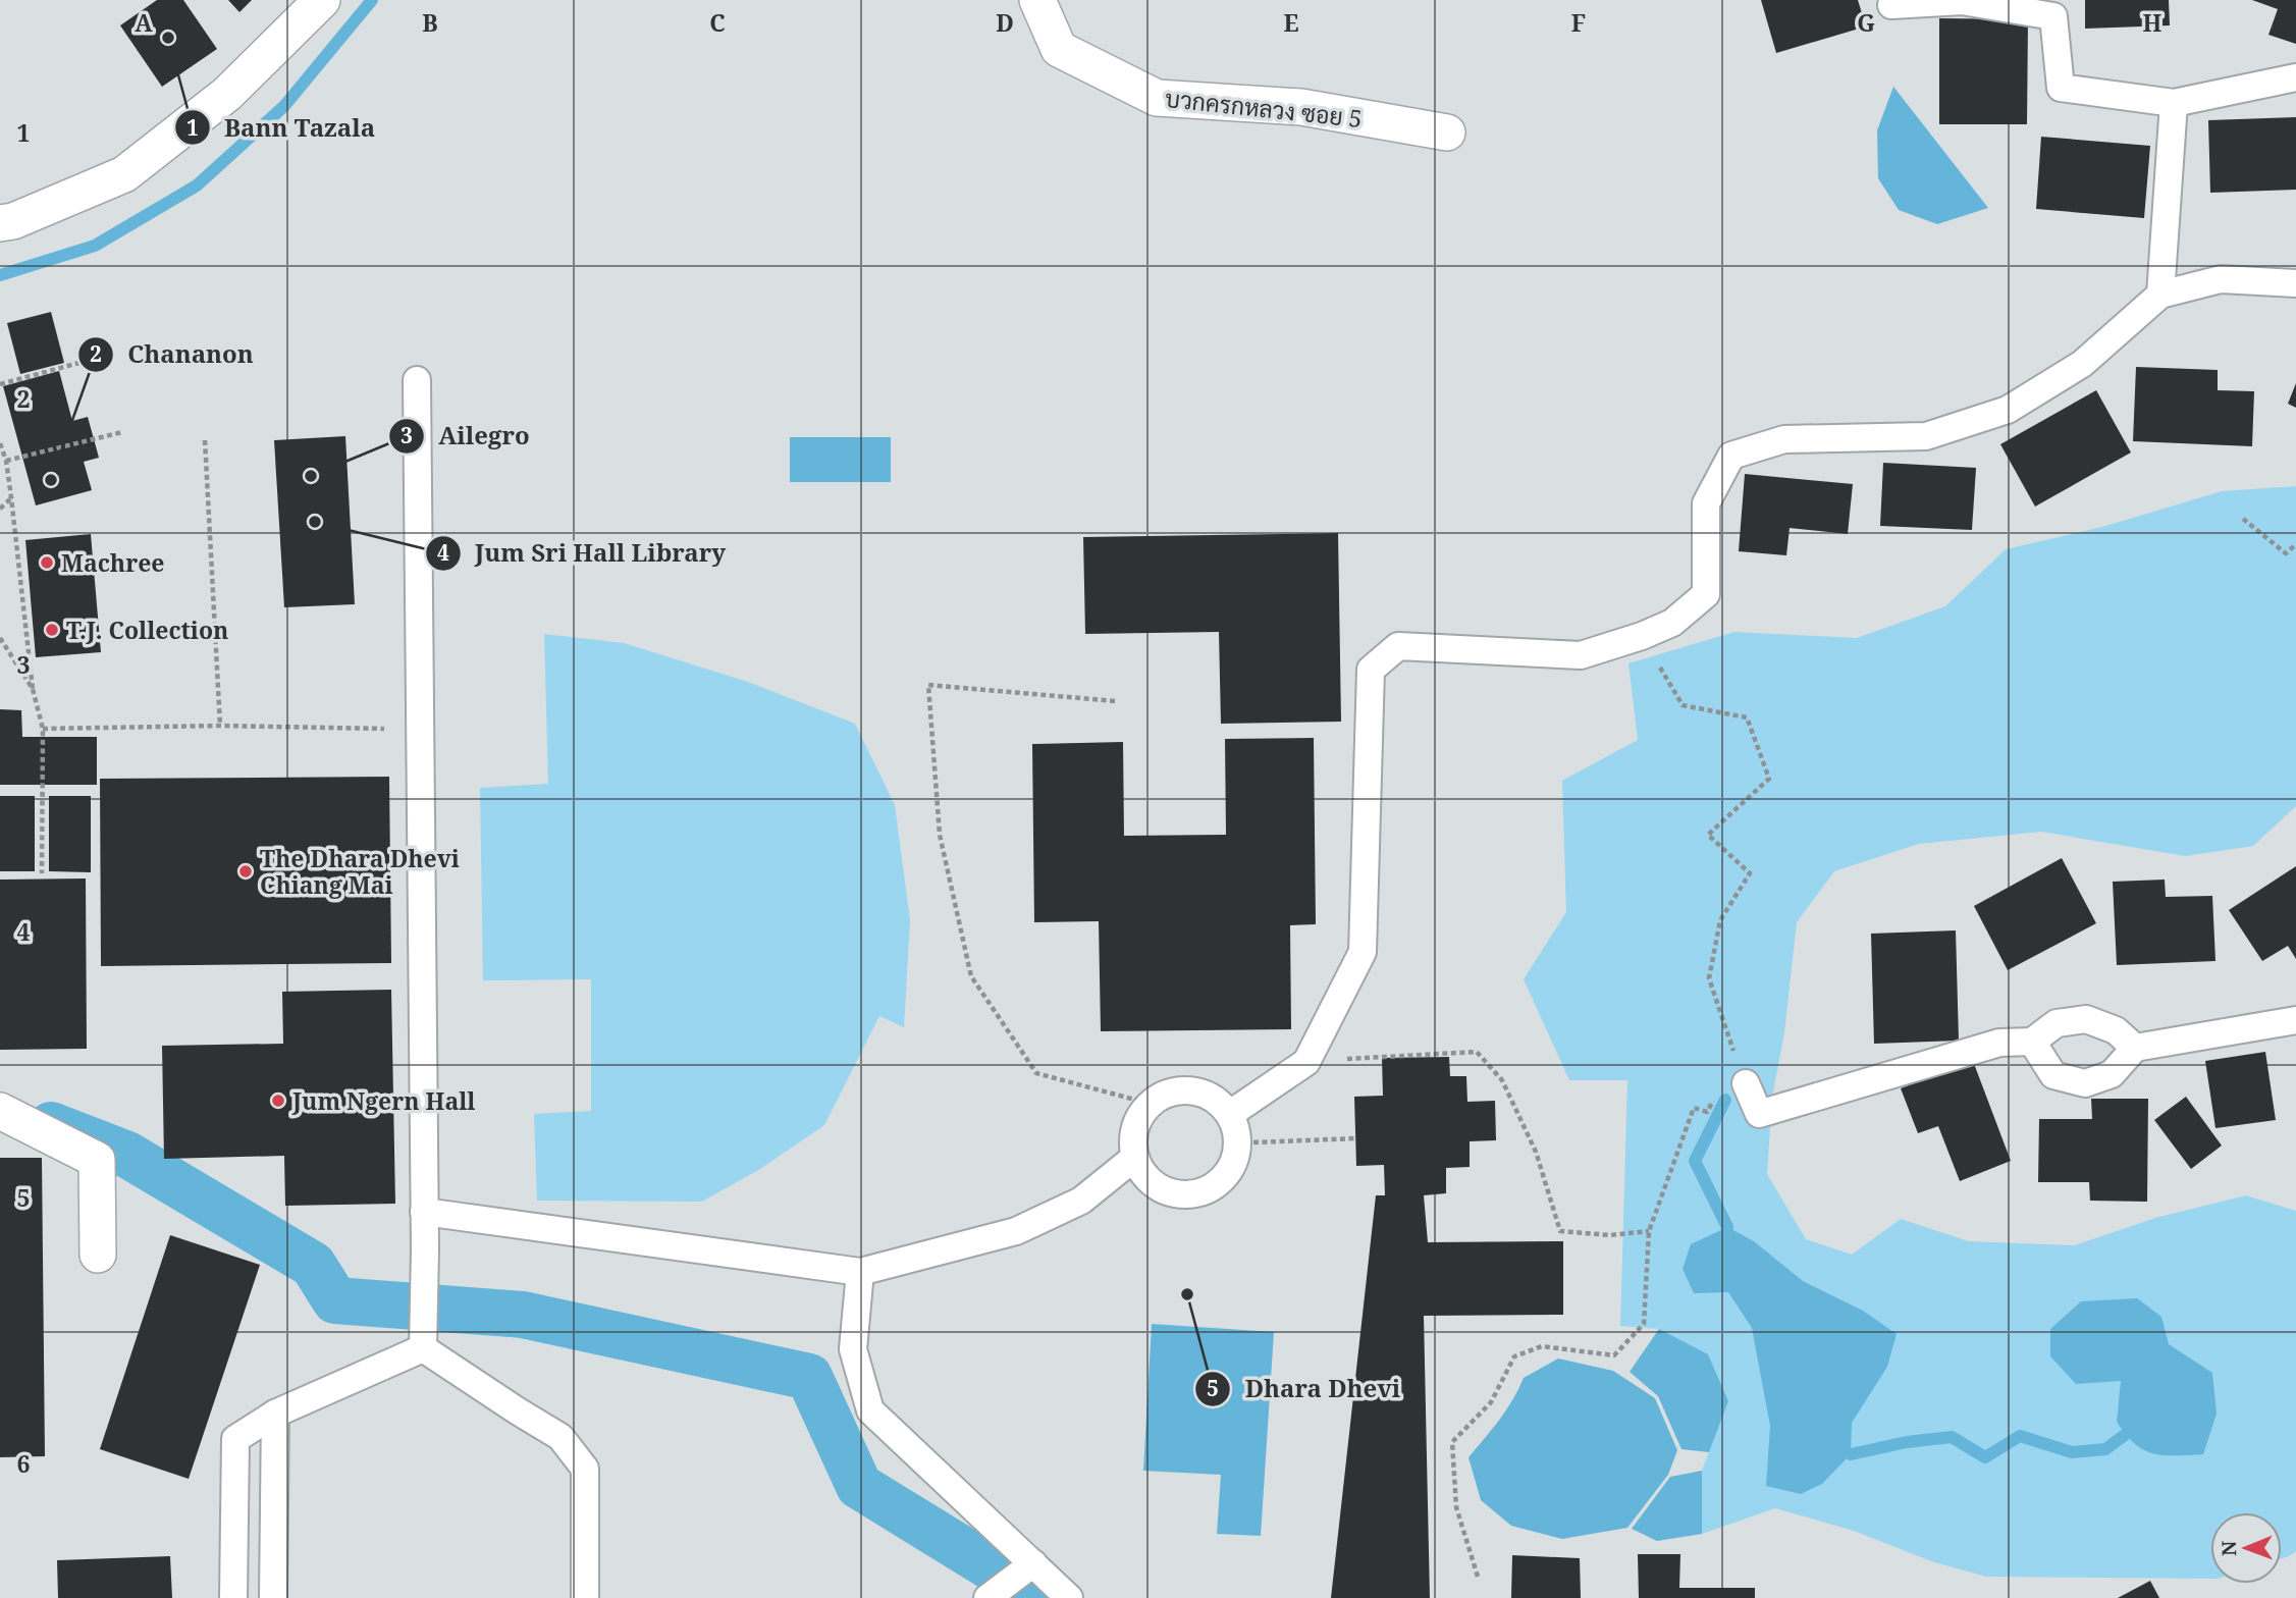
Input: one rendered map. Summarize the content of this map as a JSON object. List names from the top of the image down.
{
  "streets": {
    "street": ["บวกครกหลวง ซอย 5"]
  },
  "places": [
    "Bann Tazala",
    "Ailegro",
    "Chananon",
    "Jum Sri Hall Library",
    "Machree",
    "T.J. Collection",
    "The Dhara Dhevi Chiang Mai",
    "Jum Ngern Hall",
    "Dhara Dhevi"
  ],
  "north": "left",
  "grid": {
    "columns": [
      "A",
      "B",
      "C",
      "D",
      "E",
      "F",
      "G",
      "H"
    ],
    "rows": [
      "1",
      "2",
      "3",
      "4",
      "5",
      "6"
    ]
  }
}
